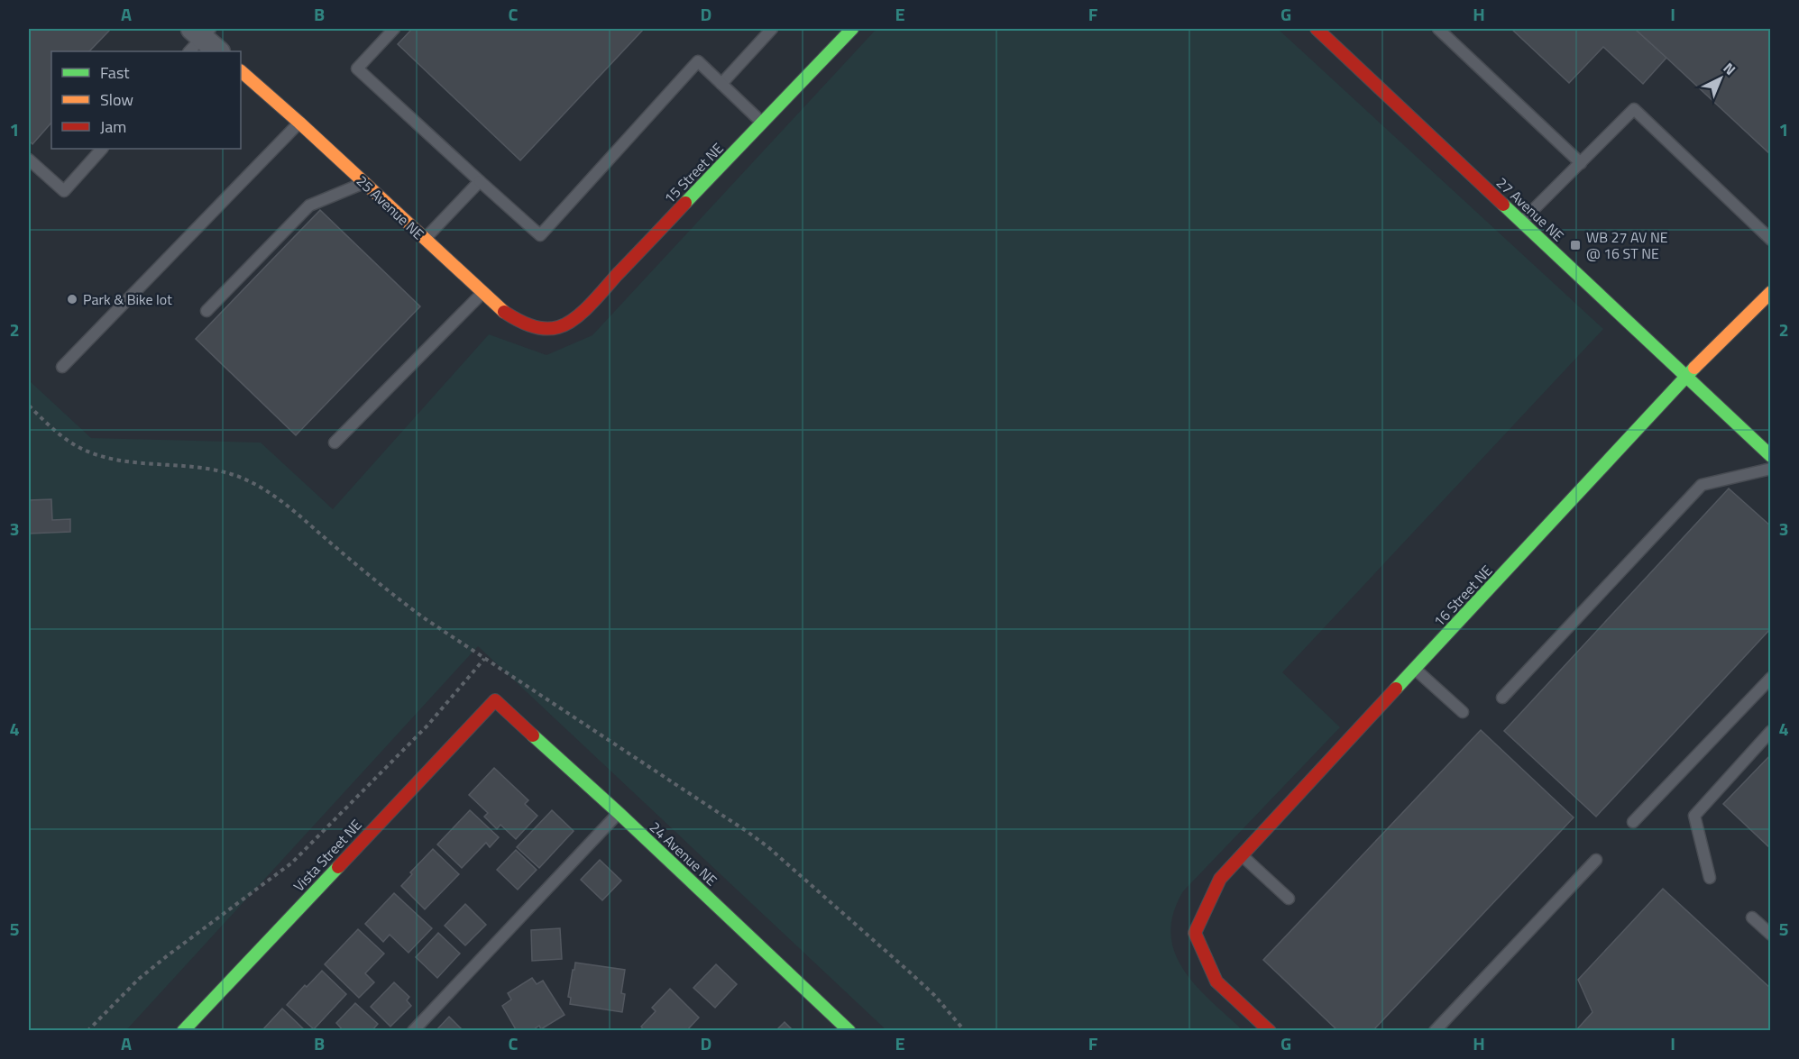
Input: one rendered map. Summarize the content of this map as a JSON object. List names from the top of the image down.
{
  "streets": {
    "street": [
      "15 Street NE",
      "25 Avenue NE",
      "27 Avenue NE",
      "16 Street NE",
      "24 Avenue NE",
      "Vista Street NE"
    ]
  },
  "crossings": [
    ["15 Street NE", "25 Avenue NE"],
    ["27 Avenue NE", "16 Street NE"],
    ["24 Avenue NE", "Vista Street NE"]
  ],
  "places": {
    "transit": ["WB 27 AV NE @ 16 ST NE"],
    "other": ["Park & Bike lot"]
  },
  "legend": ["Fast", "Slow", "Jam"],
  "north": "top right",
  "grid": {
    "columns": [
      "A",
      "B",
      "C",
      "D",
      "E",
      "F",
      "G",
      "H",
      "I"
    ],
    "rows": [
      "1",
      "2",
      "3",
      "4",
      "5"
    ]
  }
}
